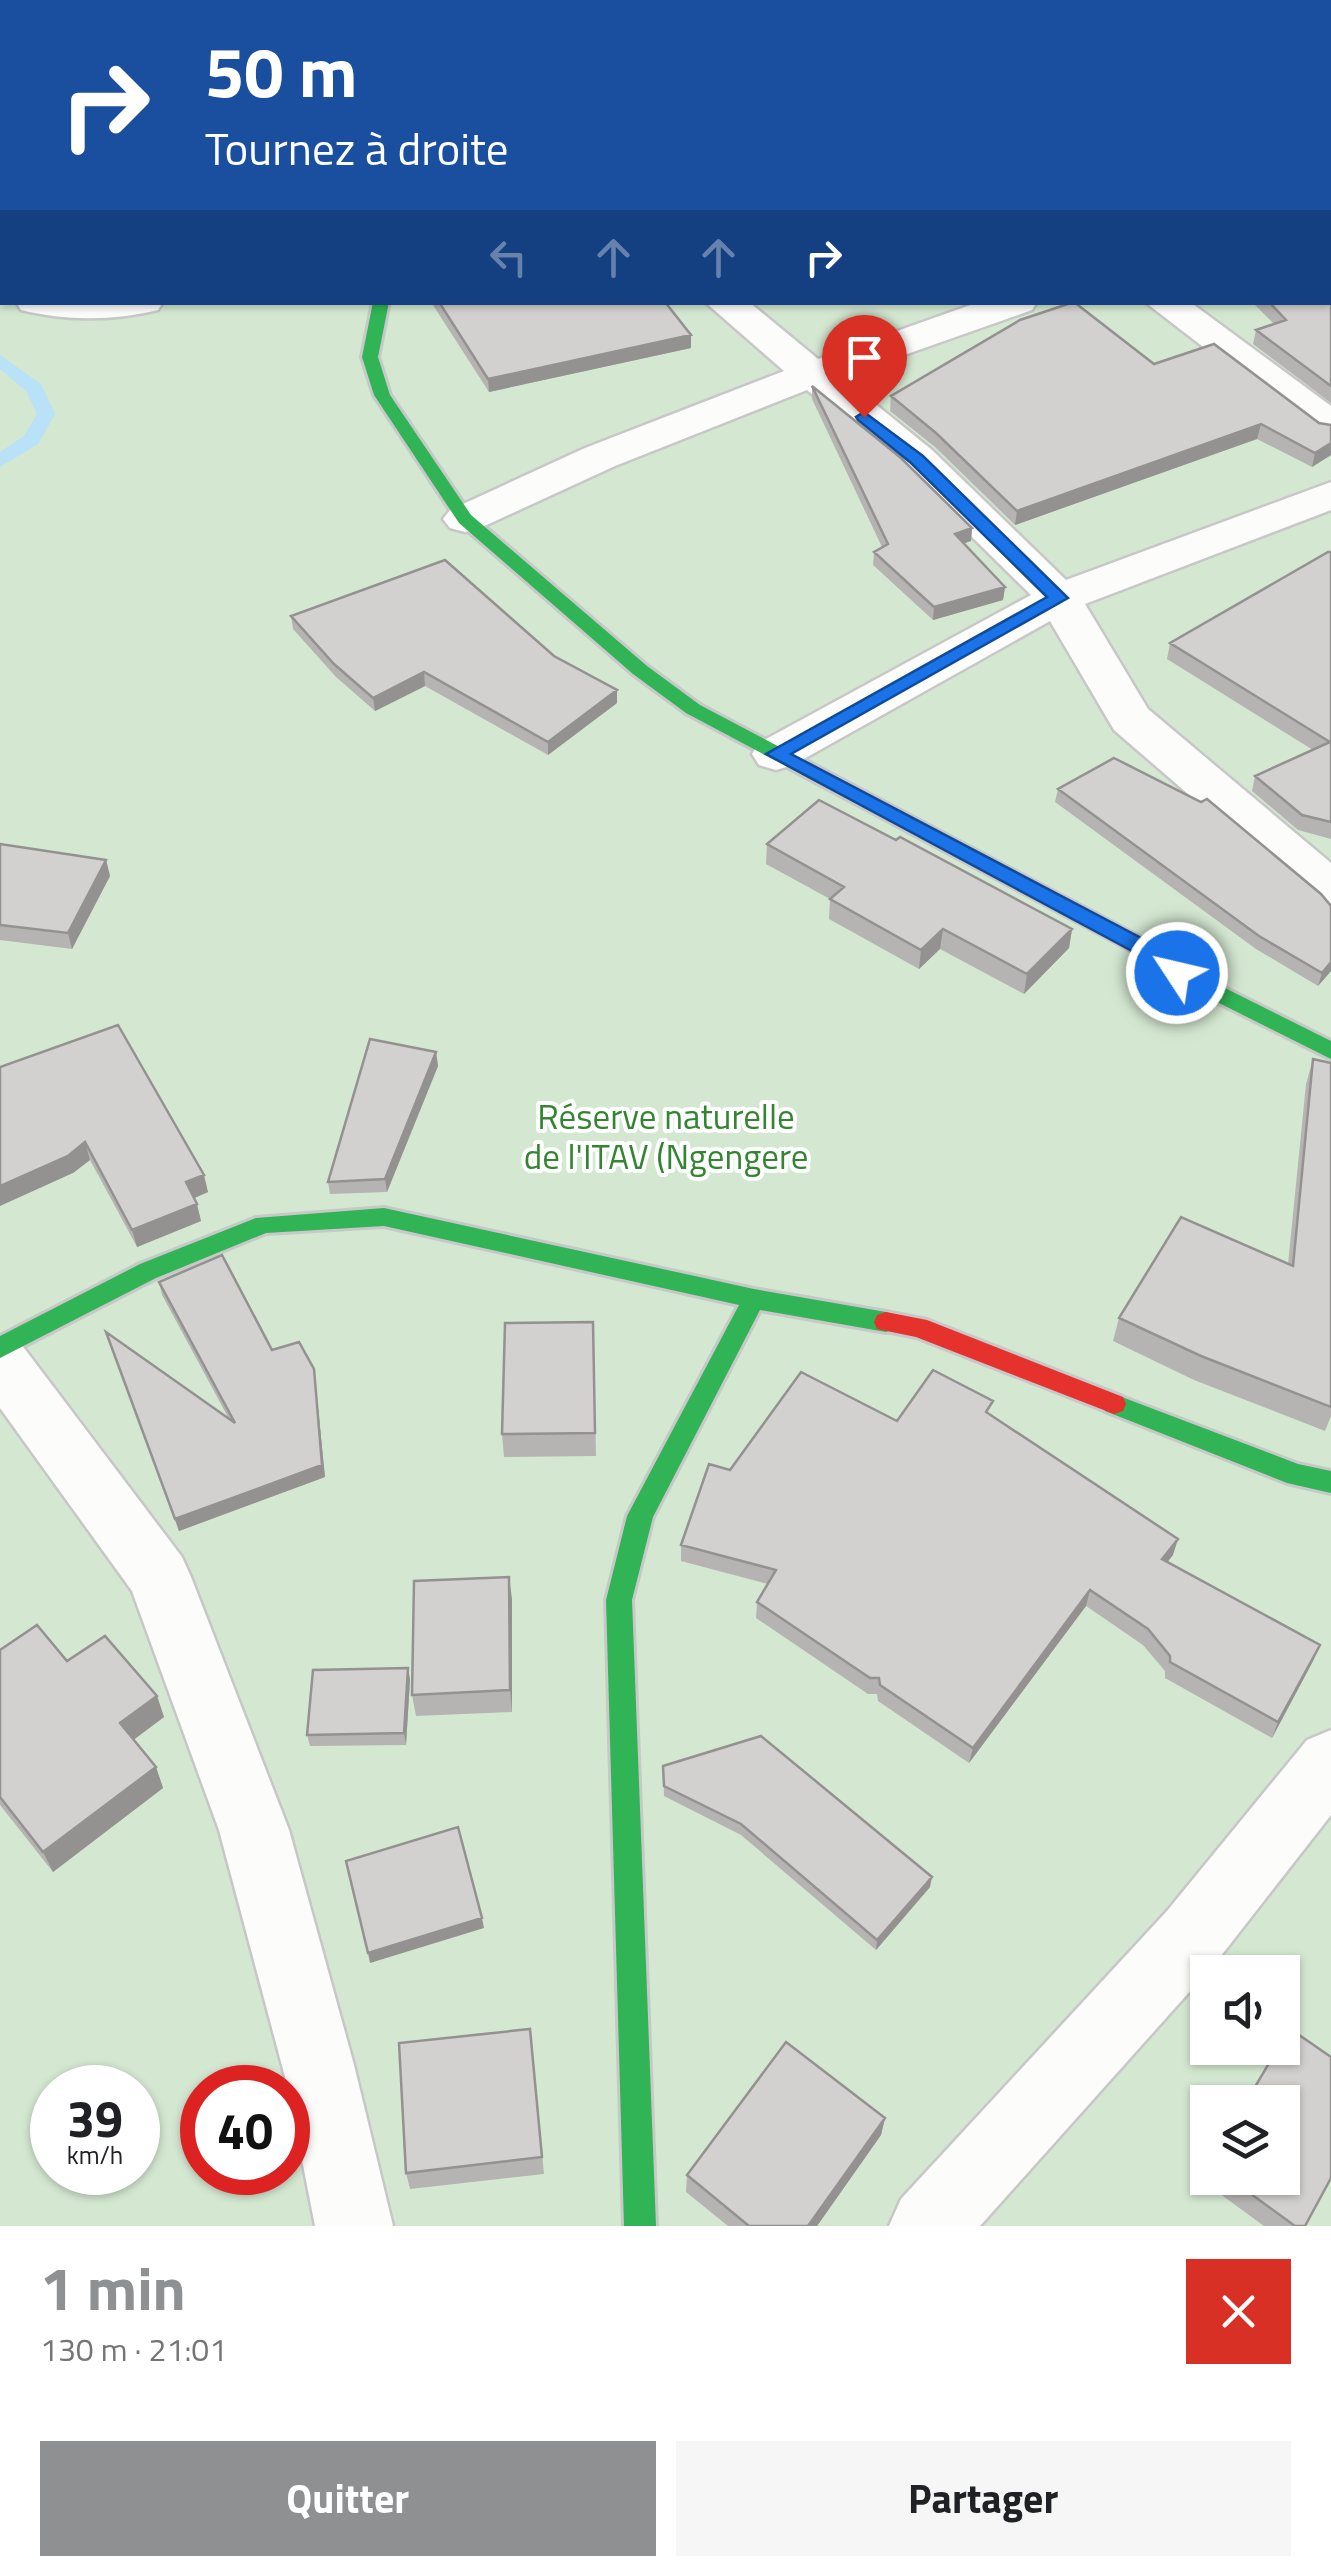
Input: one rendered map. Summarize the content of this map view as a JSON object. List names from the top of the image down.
{
  "parks": ["Réserve naturelle de l'ITAV (Ngengere"],
  "page": {
    "turn": ["50 m", "Tournez à droite"],
    "speed": "39 km/h",
    "limit": "40",
    "heading": ["1 min", "130 m · 21:01"],
    "buttons": ["Quitter", "Partager"]
  }
}
